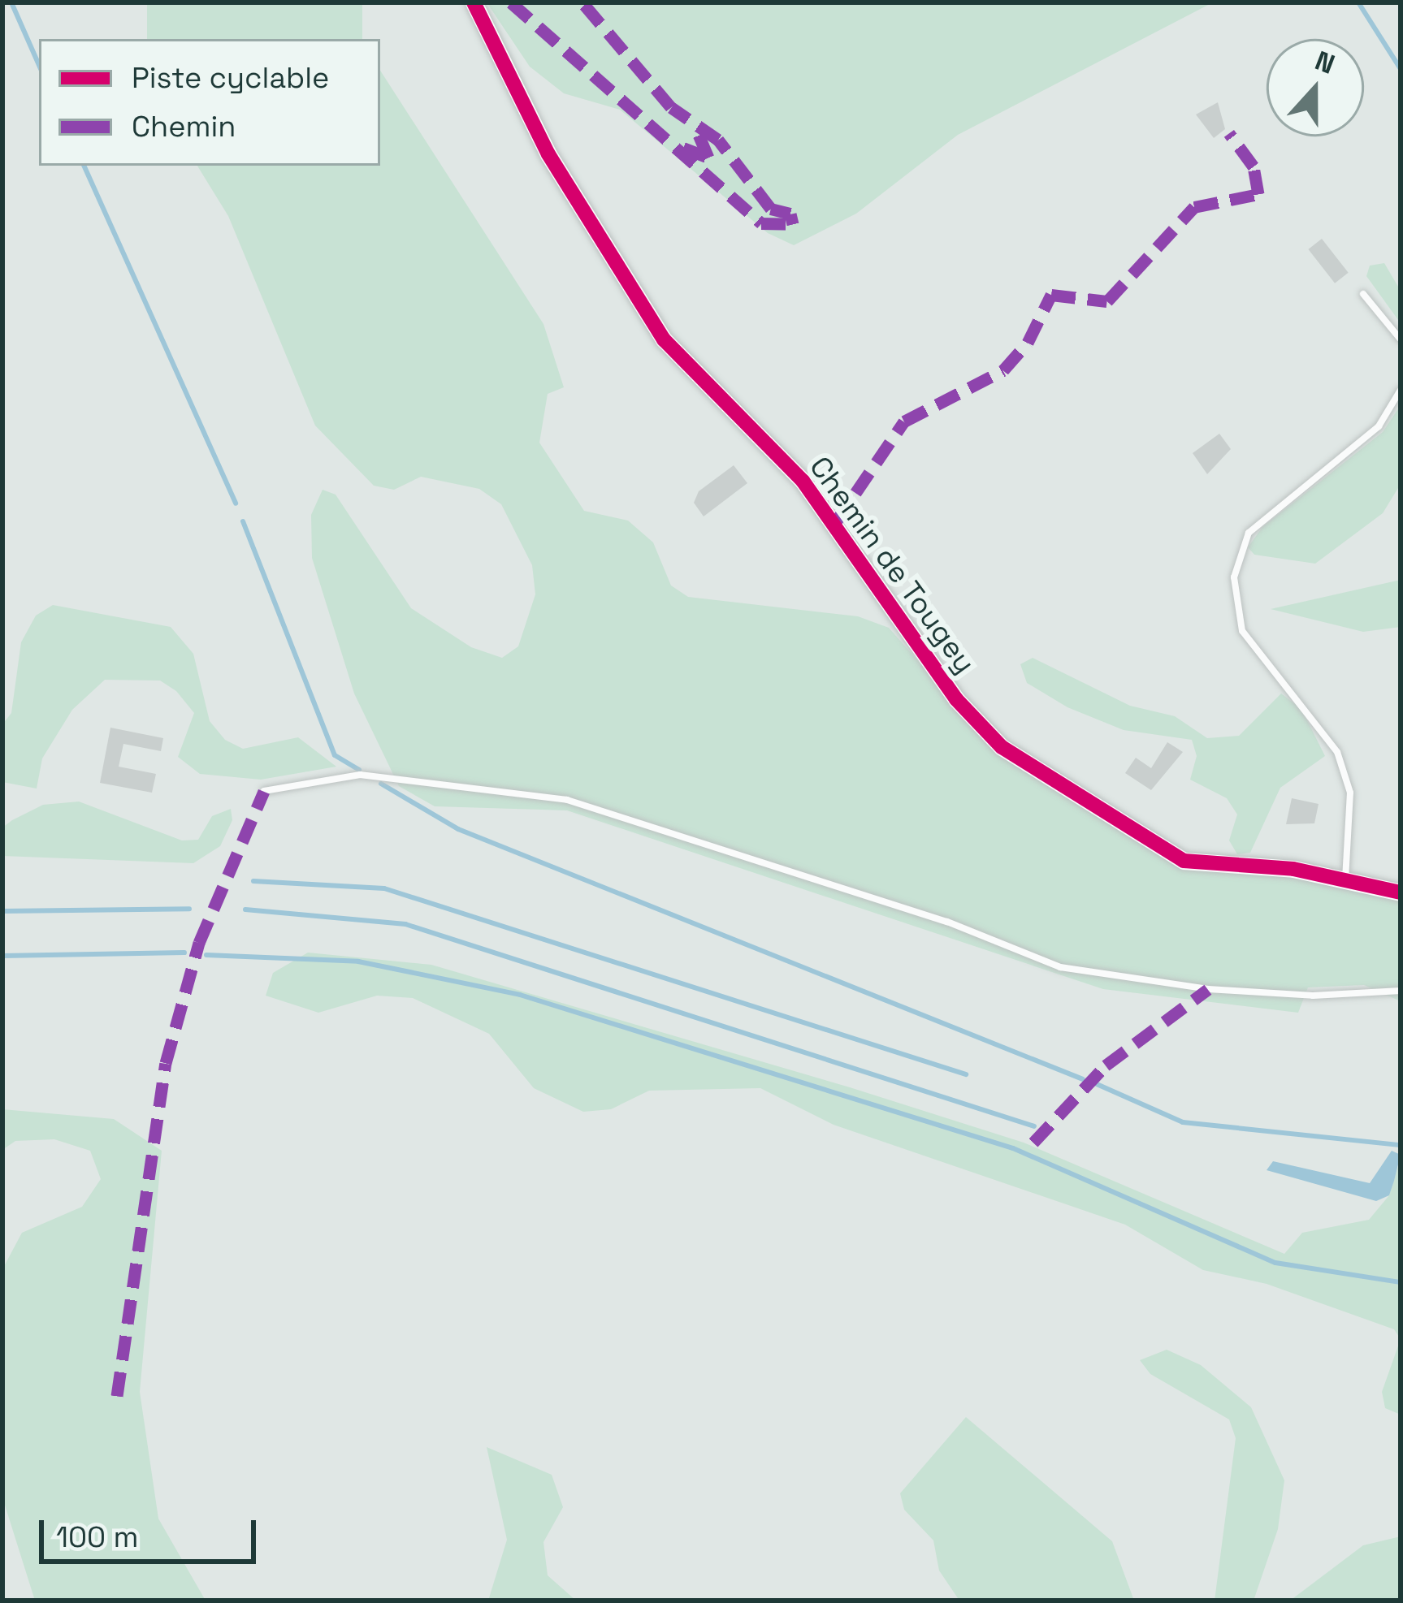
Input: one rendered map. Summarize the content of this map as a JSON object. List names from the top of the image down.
{
  "streets": {
    "street": ["Chemin de Tougey"]
  },
  "legend": ["Piste cyclable", "Chemin"],
  "scale_bar": "100 m",
  "north": "top"
}
